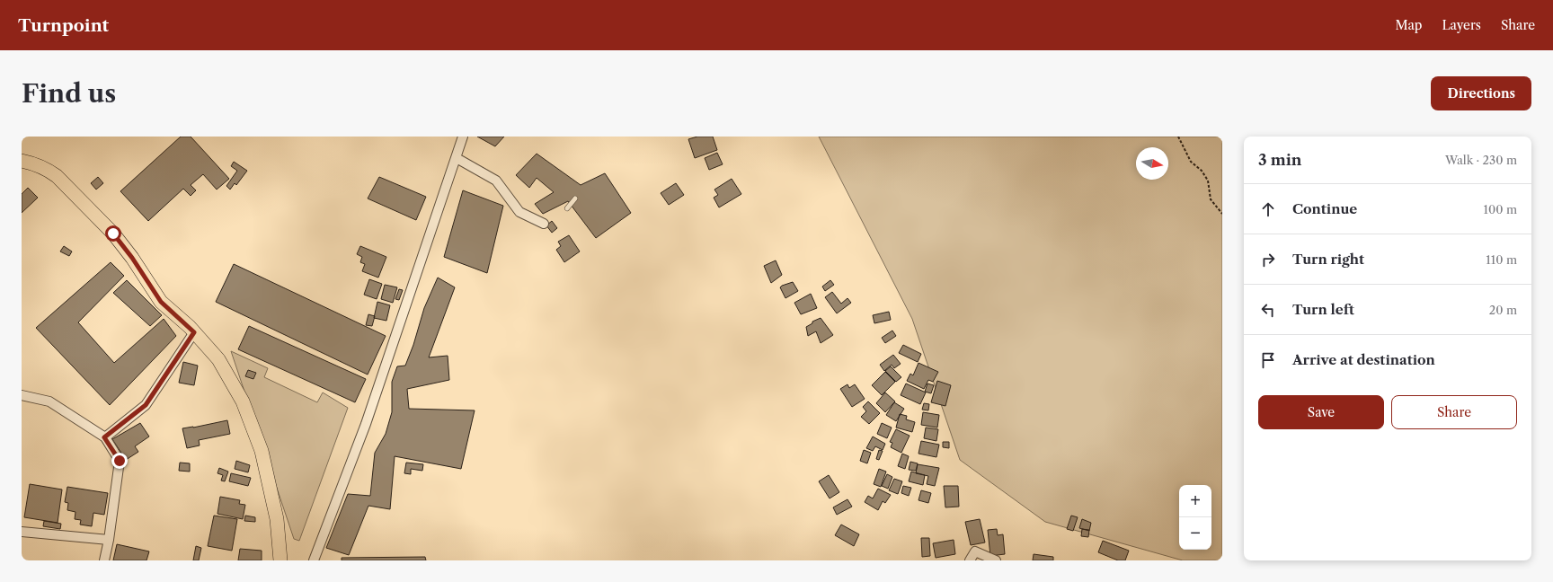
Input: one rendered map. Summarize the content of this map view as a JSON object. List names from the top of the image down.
{
  "north": "right",
  "page": {
    "header": "Turnpoint",
    "nav": ["Map", "Layers", "Share"],
    "buttons": [
      "Directions",
      ["Save", "Share"]
    ],
    "title": "Find us",
    "heading": ["3 min", "Walk · 230 m"],
    "list": [
      ["Continue", "100 m"],
      ["Turn right", "110 m"],
      ["Turn left", "20 m"],
      "Arrive at destination"
    ],
    "map_buttons": ["+", "−"]
  }
}
